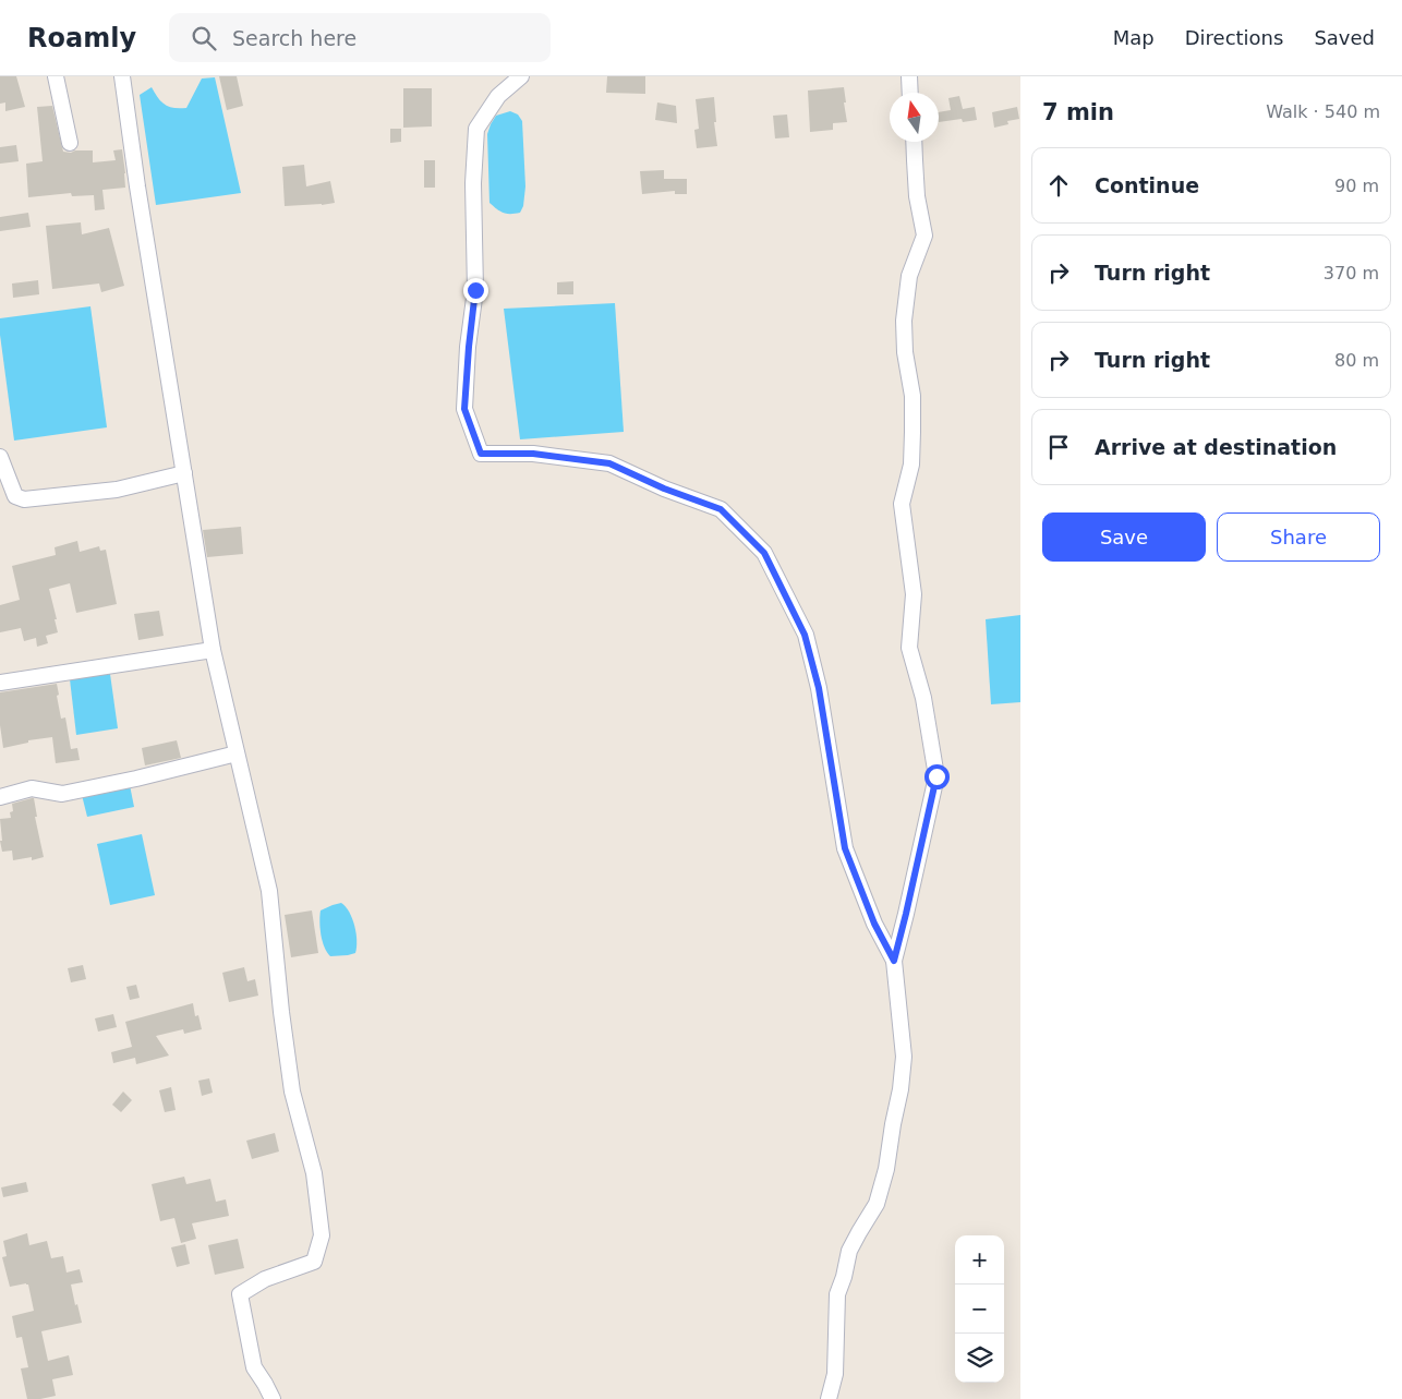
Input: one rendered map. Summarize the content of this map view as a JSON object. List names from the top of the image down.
{
  "north": "top",
  "page": {
    "header": "Roamly",
    "search": "Search here",
    "nav": ["Map", "Directions", "Saved"],
    "heading": ["7 min", "Walk · 540 m"],
    "list": [
      ["Continue", "90 m"],
      ["Turn right", "370 m"],
      ["Turn right", "80 m"],
      "Arrive at destination"
    ],
    "buttons": ["Save", "Share"],
    "map_buttons": ["+", "−"]
  }
}
